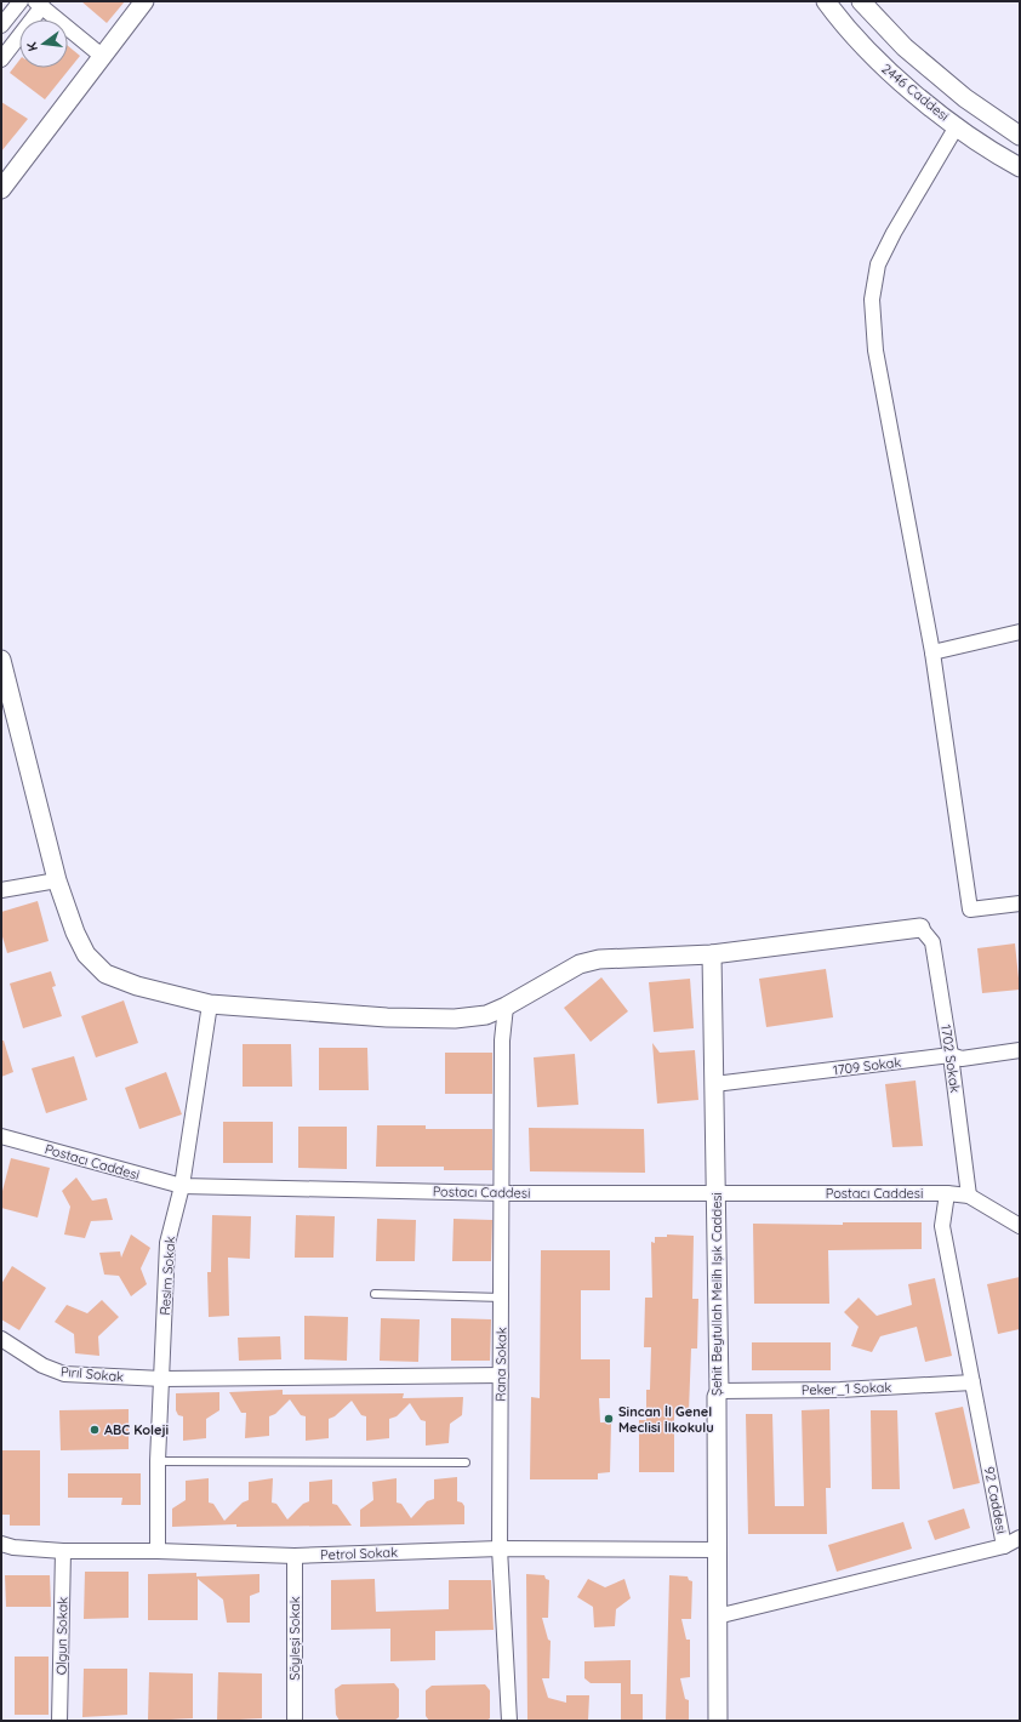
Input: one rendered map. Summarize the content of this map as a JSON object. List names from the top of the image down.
{
  "streets": {
    "street": [
      "2446 Caddesi",
      "1702 Sokak",
      "1709 Sokak",
      "Postacı Caddesi",
      "Resim Sokak",
      "Şehit Beytullah Melih Işık Caddesi",
      "Rana Sokak",
      "Pırıl Sokak",
      "Peker_1 Sokak",
      "92 Caddesi",
      "Petrol Sokak",
      "Olgun Sokak",
      "Söyleşi Sokak"
    ]
  },
  "crossings": [
    ["1702 Sokak", "1709 Sokak"],
    ["1702 Sokak", "Postacı Caddesi"],
    ["1709 Sokak", "Şehit Beytullah Melih Işık Caddesi"],
    ["Postacı Caddesi", "Resim Sokak"],
    ["Postacı Caddesi", "Şehit Beytullah Melih Işık Caddesi"],
    ["Postacı Caddesi", "Rana Sokak"],
    ["Postacı Caddesi", "92 Caddesi"],
    ["Resim Sokak", "Pırıl Sokak"],
    ["Resim Sokak", "Petrol Sokak"],
    ["Şehit Beytullah Melih Işık Caddesi", "Peker_1 Sokak"],
    ["Şehit Beytullah Melih Işık Caddesi", "92 Caddesi"],
    ["Şehit Beytullah Melih Işık Caddesi", "Petrol Sokak"],
    ["Rana Sokak", "Pırıl Sokak"],
    ["Rana Sokak", "Petrol Sokak"],
    ["Peker_1 Sokak", "92 Caddesi"],
    ["Petrol Sokak", "Olgun Sokak"],
    ["Petrol Sokak", "Söyleşi Sokak"]
  ],
  "places": ["Sincan İl Genel Meclisi İlkokulu", "ABC Koleji"],
  "north": "left"
}
